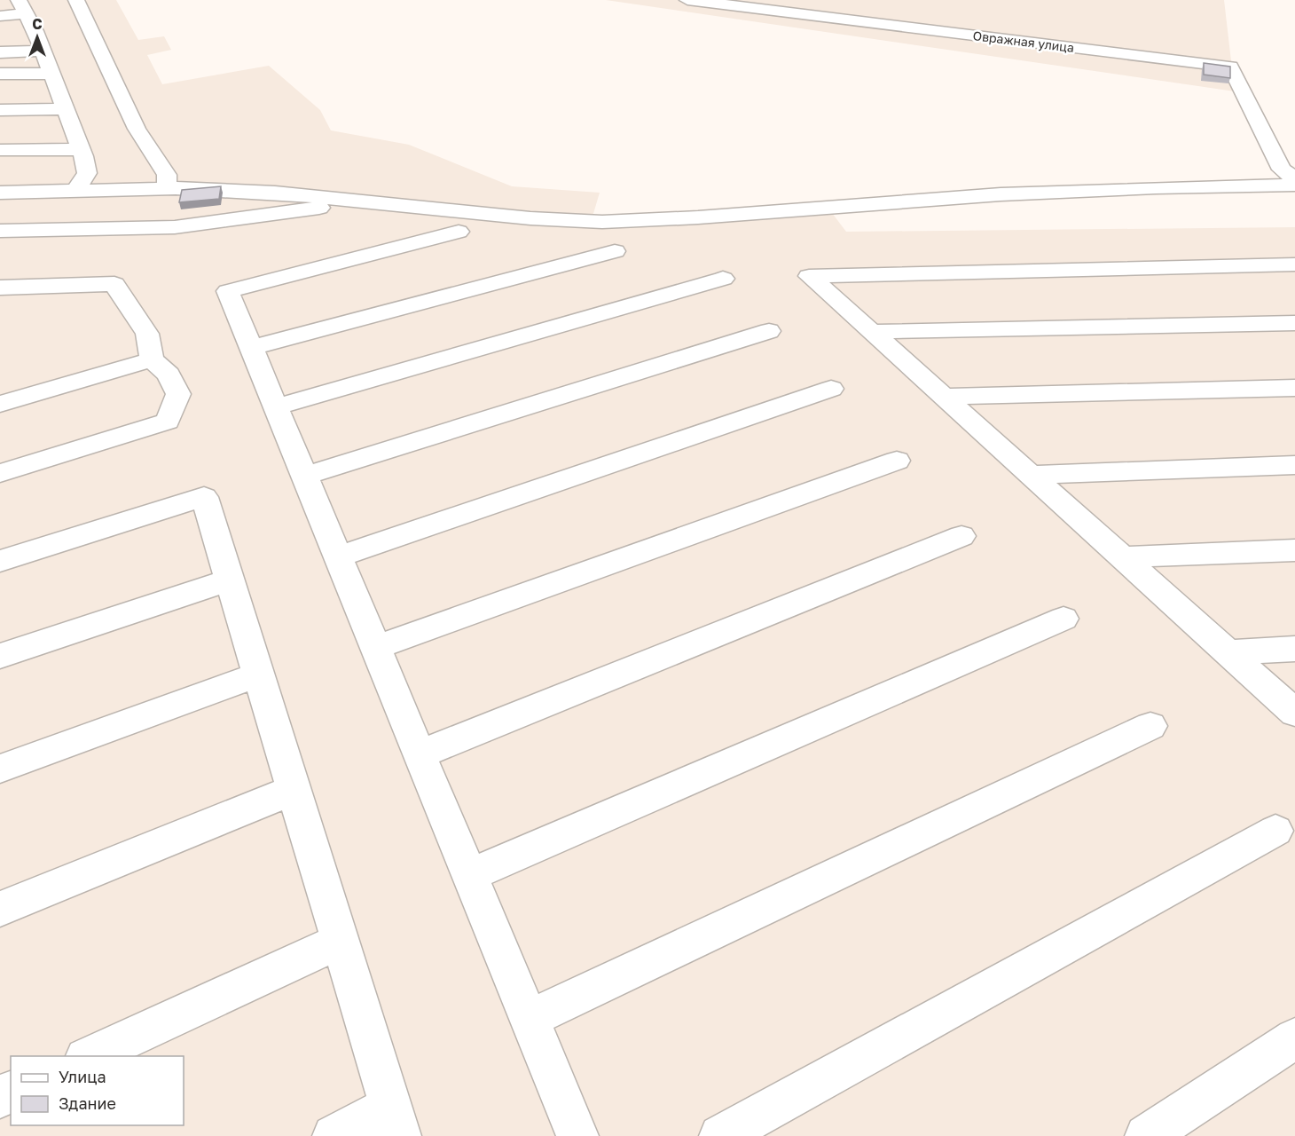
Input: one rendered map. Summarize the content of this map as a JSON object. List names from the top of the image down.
{
  "streets": {
    "lane": ["Овражная улица"]
  },
  "legend": ["Улица", "Здание"],
  "north": "top"
}
